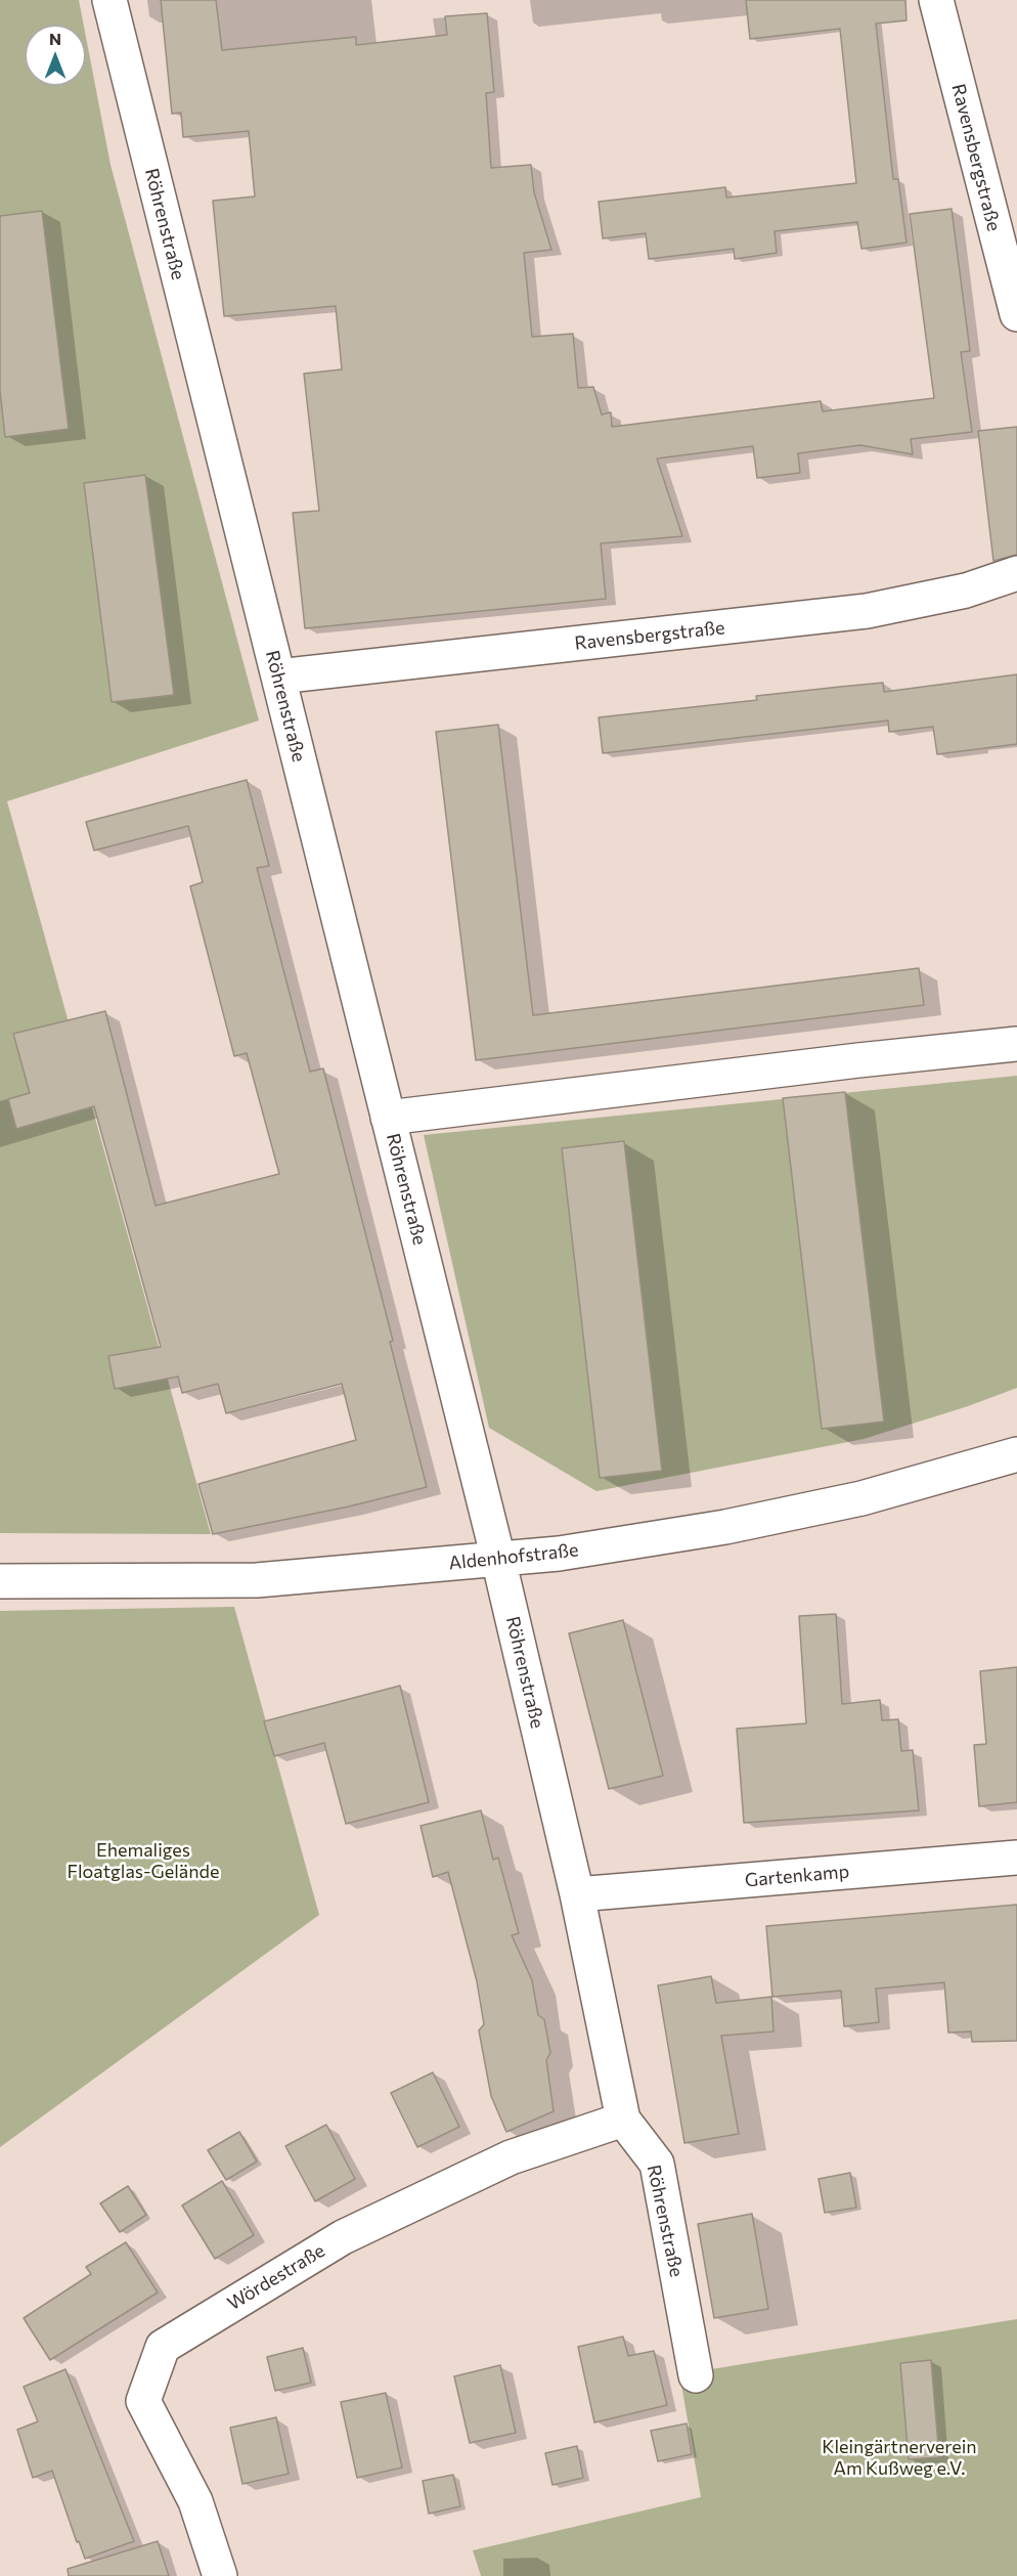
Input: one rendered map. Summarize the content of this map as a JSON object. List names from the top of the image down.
{
  "streets": {
    "street": [
      "Ravensbergstraße",
      "Röhrenstraße",
      "Aldenhofstraße",
      "Gartenkamp",
      "Wördestraße"
    ]
  },
  "crossings": [
    ["Ravensbergstraße", "Röhrenstraße"],
    ["Röhrenstraße", "Aldenhofstraße"],
    ["Röhrenstraße", "Gartenkamp"],
    ["Röhrenstraße", "Wördestraße"]
  ],
  "parks": ["Ehemaliges Floatglas-Gelände", "Kleingärtnerverein Am Kußweg e.V."],
  "north": "top"
}
